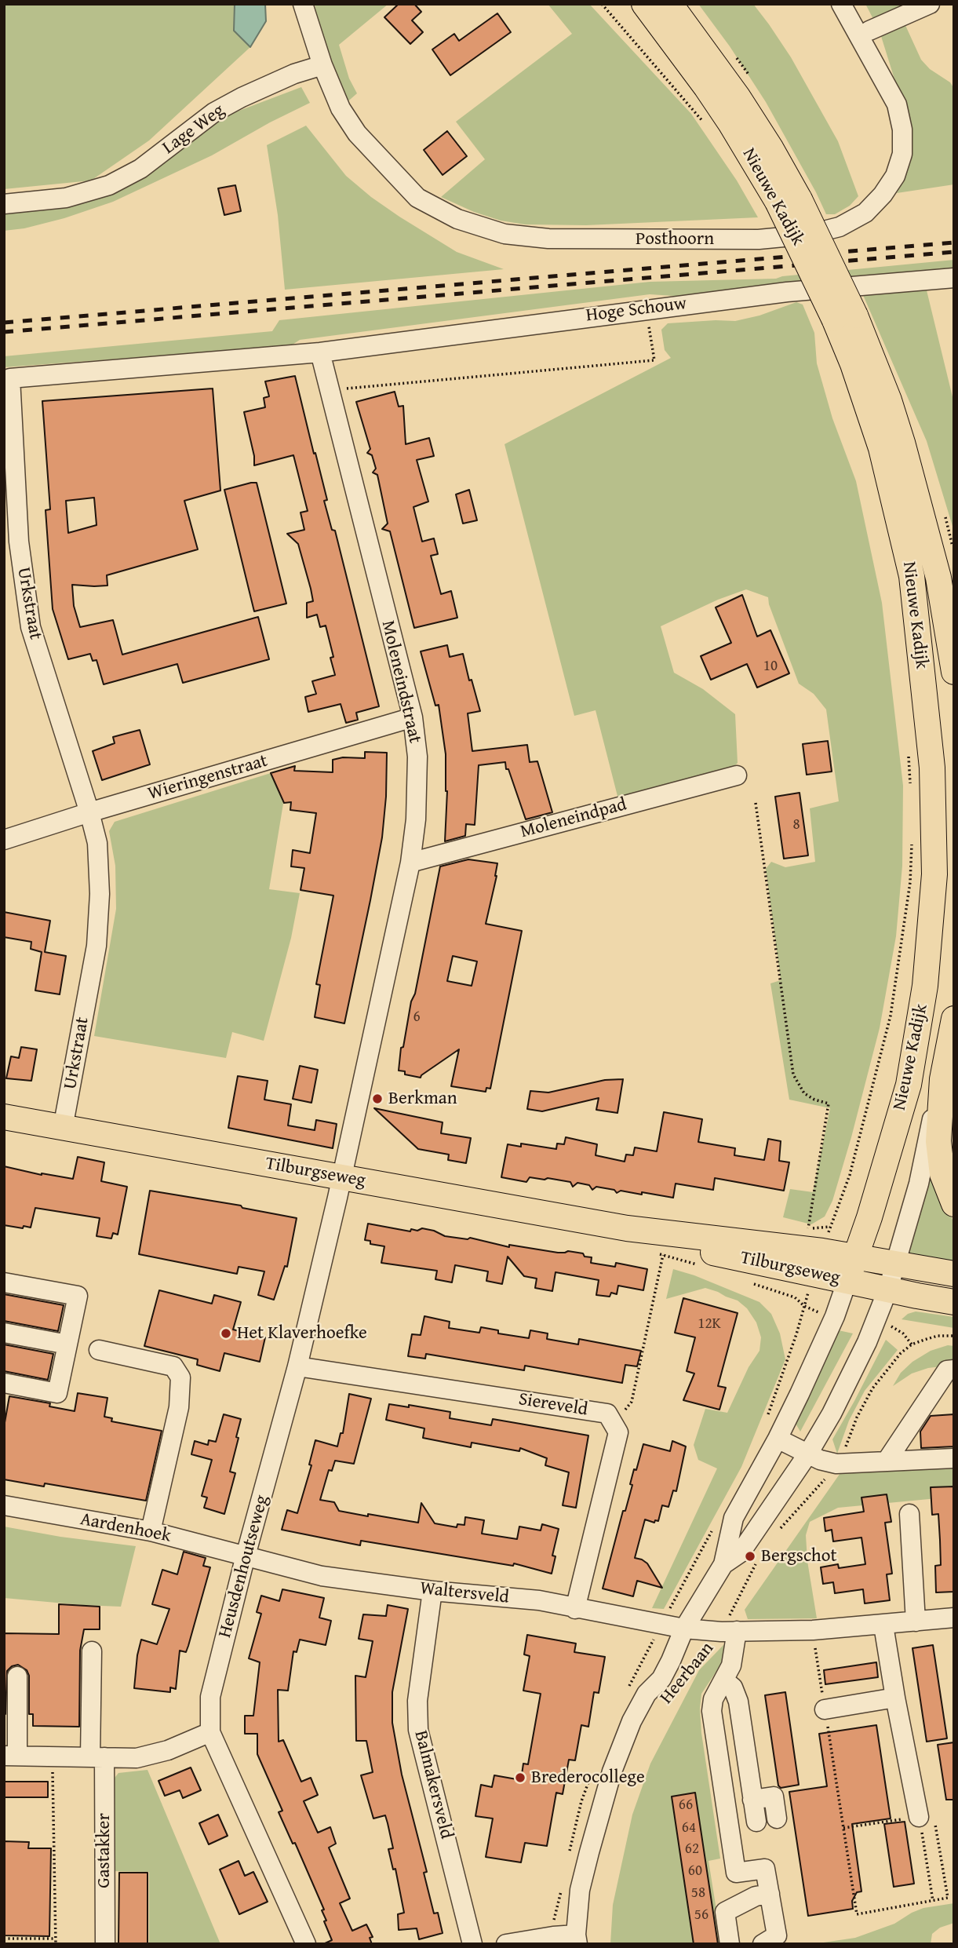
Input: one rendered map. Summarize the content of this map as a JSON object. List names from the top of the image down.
{
  "streets": {
    "main road": ["Nieuwe Kadijk", "Tilburgseweg"],
    "street": [
      "Lage Weg",
      "Posthoorn",
      "Hoge Schouw",
      "Urkstraat",
      "Moleneindstraat",
      "Wieringenstraat",
      "Moleneindpad",
      "Siereveld",
      "Aardenhoek",
      "Heusdenhoutseweg",
      "Waltersveld",
      "Heerbaan",
      "Balmakersveld",
      "Gastakker"
    ]
  },
  "crossings": [
    ["Lage Weg", "Posthoorn"],
    ["Nieuwe Kadijk", "Tilburgseweg"],
    ["Nieuwe Kadijk", "Heerbaan"],
    ["Hoge Schouw", "Urkstraat"],
    ["Hoge Schouw", "Moleneindstraat"],
    ["Urkstraat", "Moleneindstraat"],
    ["Urkstraat", "Wieringenstraat"],
    ["Urkstraat", "Tilburgseweg"],
    ["Moleneindstraat", "Wieringenstraat"],
    ["Moleneindstraat", "Moleneindpad"],
    ["Moleneindstraat", "Tilburgseweg"],
    ["Moleneindstraat", "Heusdenhoutseweg"],
    ["Tilburgseweg", "Heusdenhoutseweg"],
    ["Tilburgseweg", "Heerbaan"],
    ["Siereveld", "Heusdenhoutseweg"],
    ["Aardenhoek", "Heusdenhoutseweg"],
    ["Aardenhoek", "Waltersveld"],
    ["Heusdenhoutseweg", "Waltersveld"],
    ["Waltersveld", "Heerbaan"],
    ["Waltersveld", "Balmakersveld"]
  ],
  "places": [
    "Berkman",
    "Het Klaverhoefke",
    "Bergschot",
    "Brederocollege"
  ],
  "house_numbers": [
    "10",
    "8",
    "6",
    "12K",
    "66",
    "64",
    "62",
    "60",
    "58",
    "56"
  ]
}
